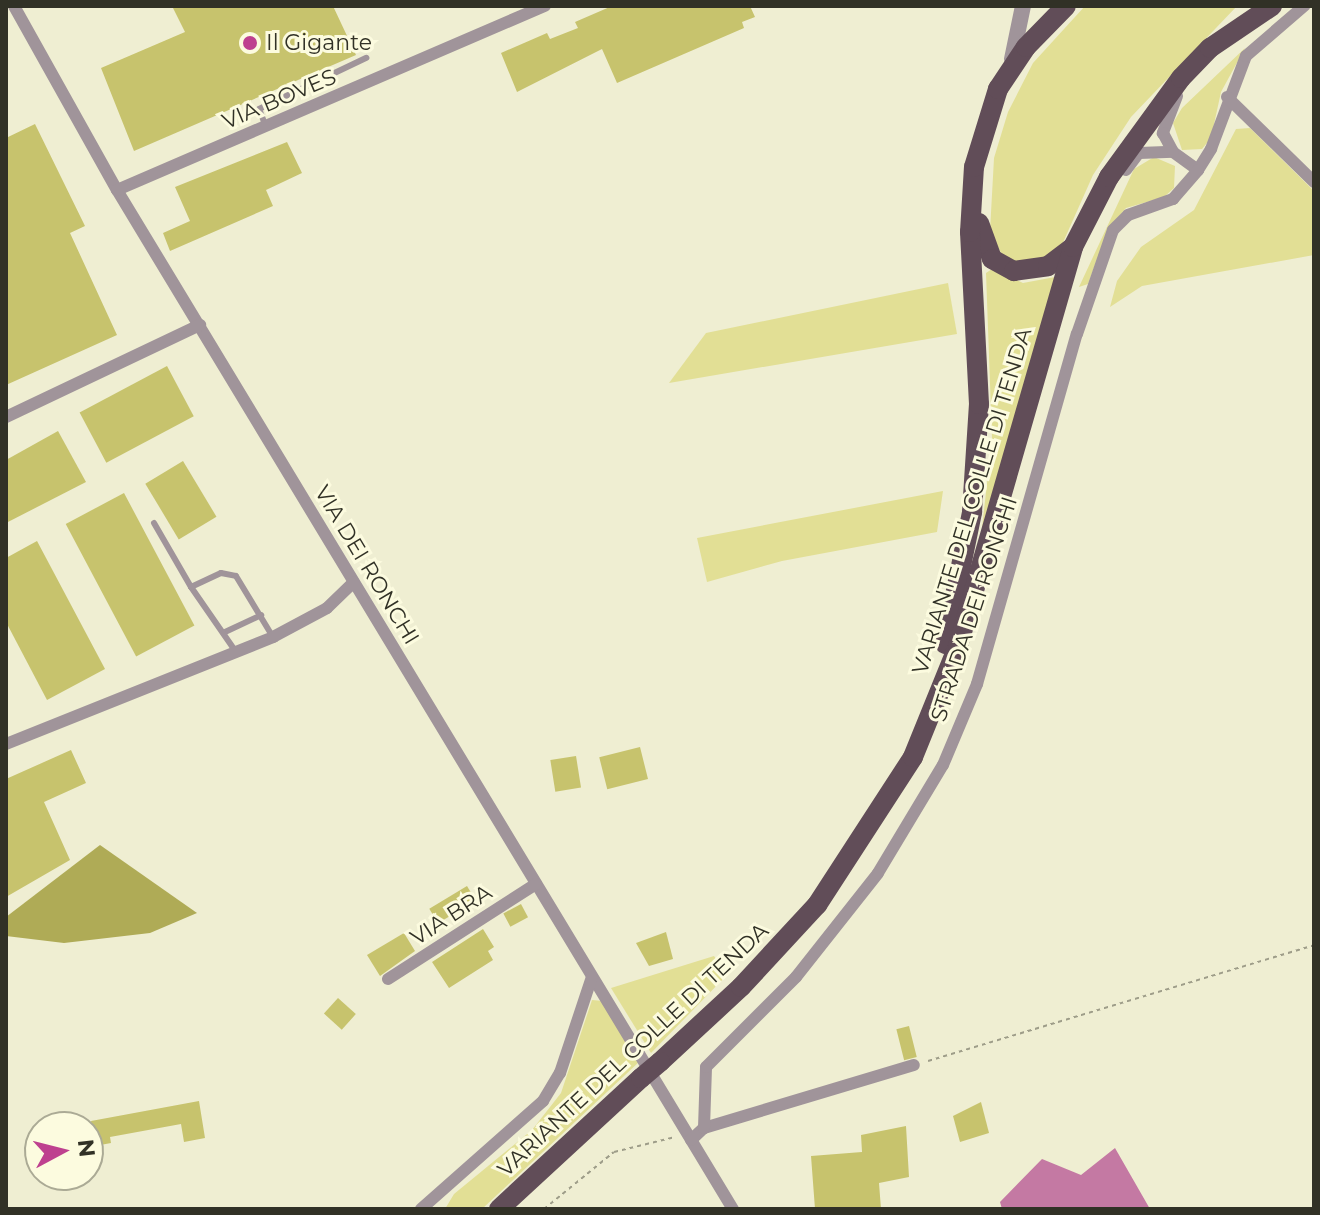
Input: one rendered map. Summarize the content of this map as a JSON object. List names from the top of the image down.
{
  "streets": {
    "main road": ["VARIANTE DEL COLLE DI TENDA"],
    "street": [
      "VIA BOVES",
      "VIA DEI RONCHI",
      "STRADA DEI RONCHI",
      "VIA BRA"
    ]
  },
  "crossings": [
    ["VIA BOVES", "VIA DEI RONCHI"],
    ["VIA DEI RONCHI", "VIA BRA"]
  ],
  "places": ["Il Gigante"],
  "north": "right"
}
